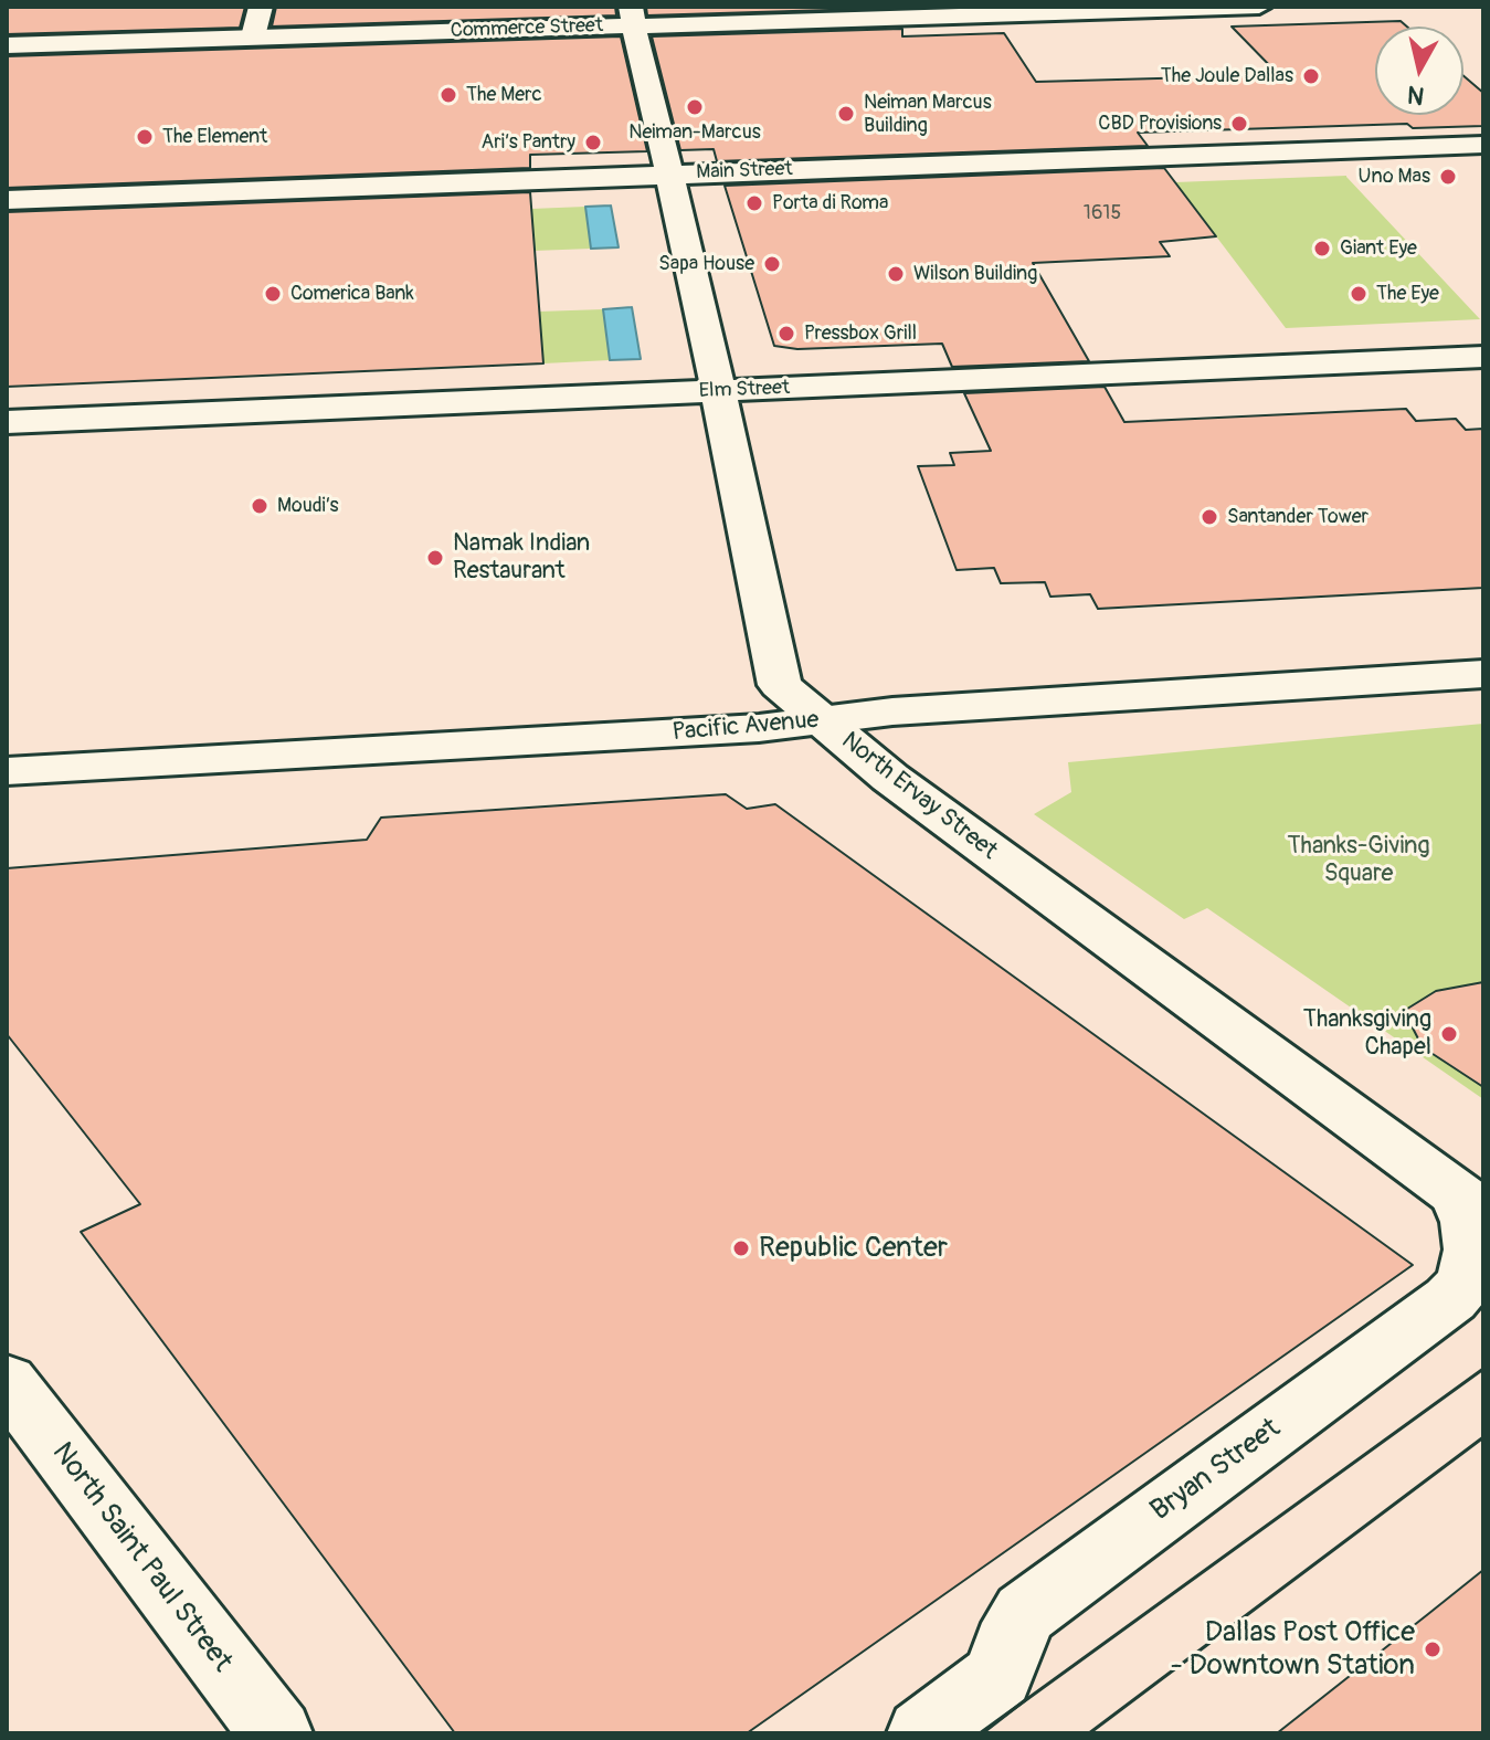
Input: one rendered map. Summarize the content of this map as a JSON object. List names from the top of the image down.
{
  "streets": {
    "main road": [
      "Commerce Street",
      "Main Street",
      "Elm Street",
      "Pacific Avenue",
      "North Ervay Street",
      "Bryan Street",
      "North Saint Paul Street"
    ]
  },
  "crossings": [
    ["Commerce Street", "North Ervay Street"],
    ["Main Street", "North Ervay Street"],
    ["Elm Street", "North Ervay Street"],
    ["Pacific Avenue", "North Ervay Street"],
    ["North Ervay Street", "Bryan Street"]
  ],
  "parks": ["Thanks-Giving Square"],
  "places": [
    "The Joule Dallas",
    "The Merc",
    "Neiman-Marcus",
    "Neiman Marcus Building",
    "CBD Provisions",
    "The Element",
    "Ari’s Pantry",
    "Uno Mas",
    "Porta di Roma",
    "Giant Eye",
    "Sapa House",
    "Wilson Building",
    "Comerica Bank",
    "The Eye",
    "Pressbox Grill",
    "Moudi’s",
    "Santander Tower",
    "Namak Indian Restaurant",
    "Thanksgiving Chapel",
    "Republic Center",
    "Dallas Post Office - Downtown Station"
  ],
  "house_numbers": ["1615"],
  "north": "bottom"
}
